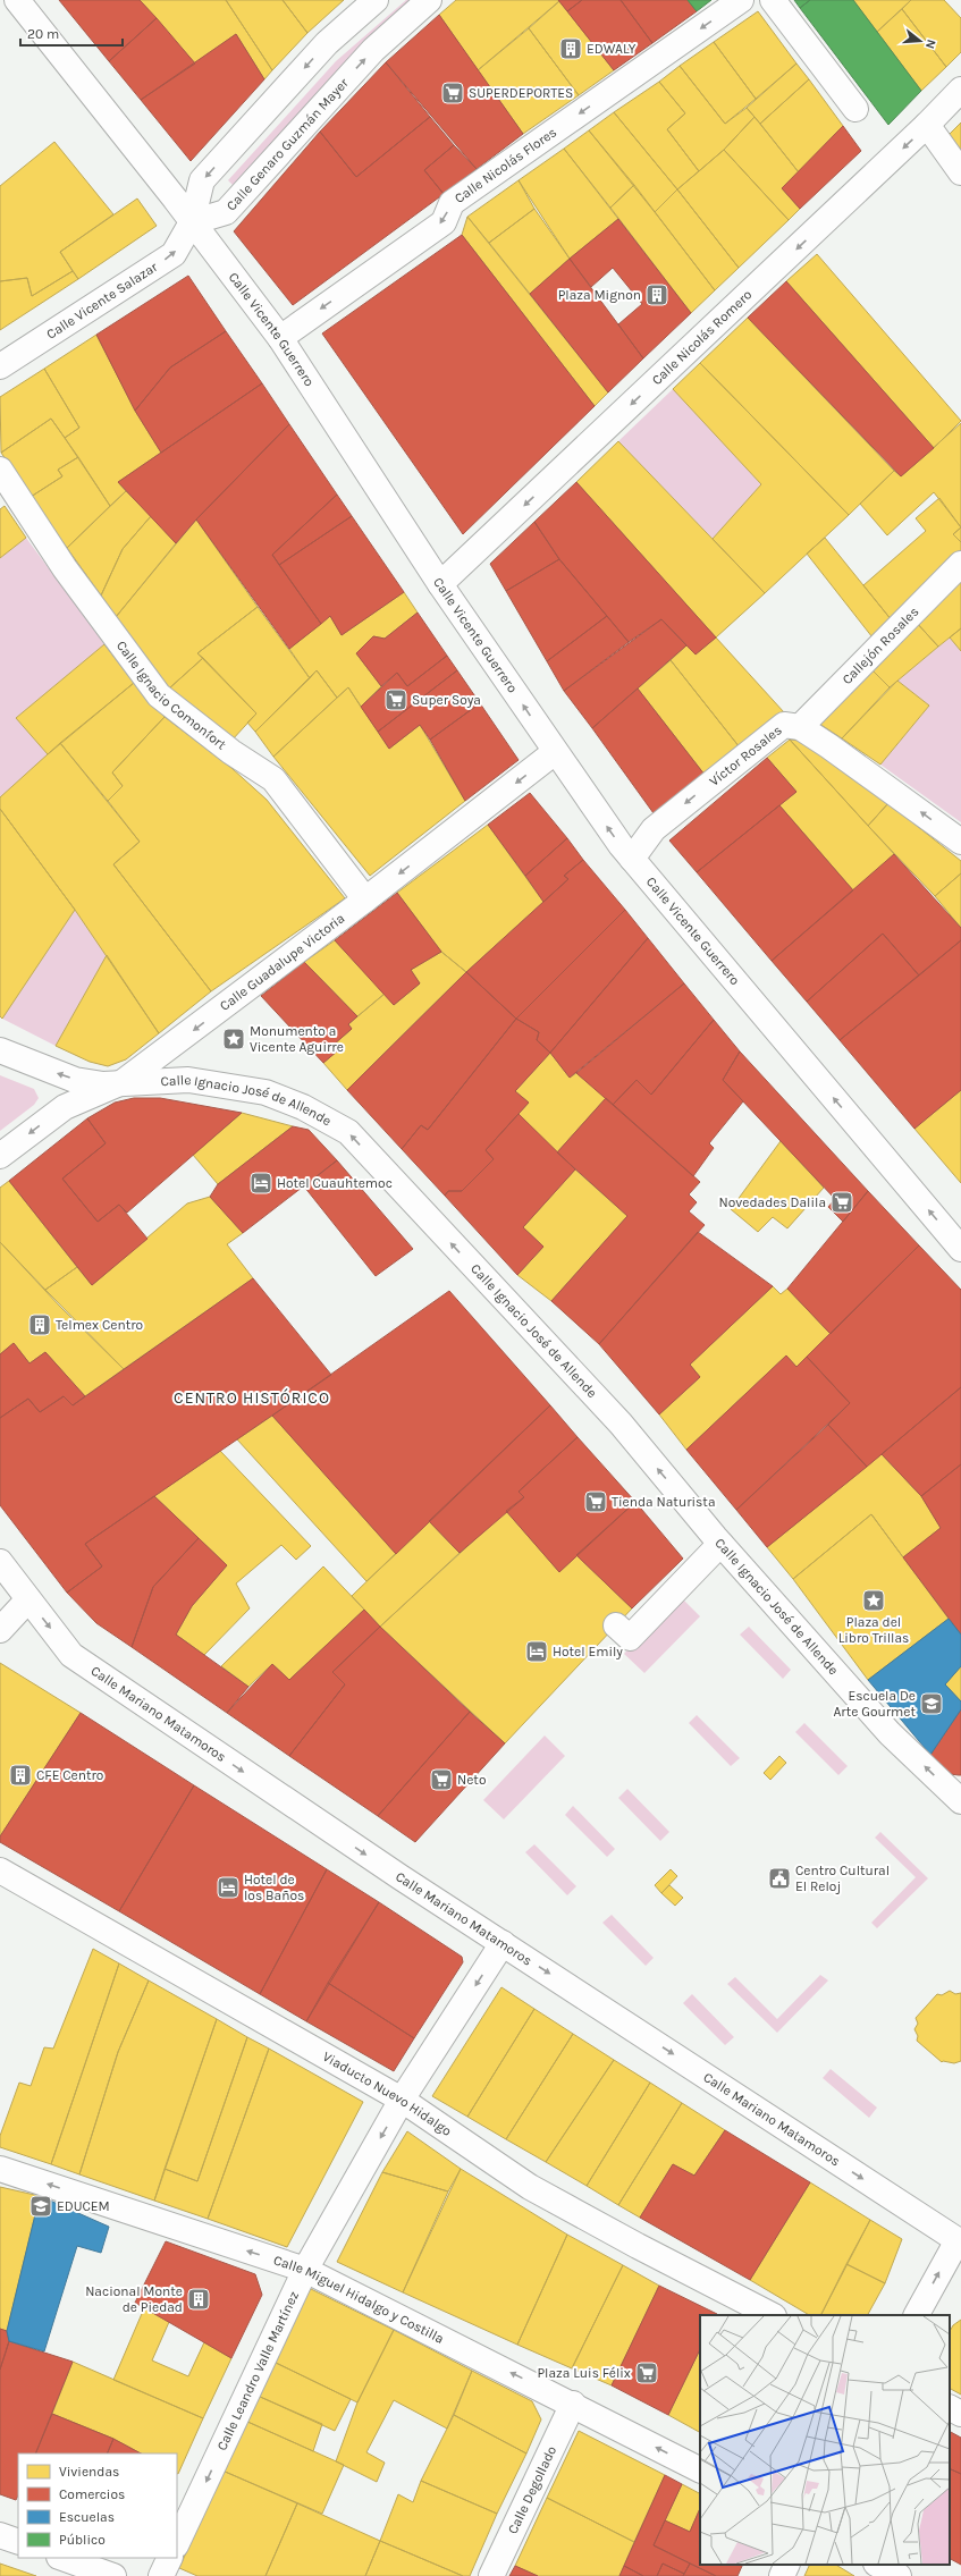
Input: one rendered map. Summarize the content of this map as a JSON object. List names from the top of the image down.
{
  "streets": {
    "street": [
      "Calle Genaro Guzmán Mayer",
      "Calle Nicolás Flores",
      "Calle Vicente Salazar",
      "Calle Vicente Guerrero",
      "Calle Nicolás Romero",
      "Callejón Rosales",
      "Calle Ignacio Comonfort",
      "Víctor Rosales",
      "Calle Guadalupe Victoria",
      "Calle Ignacio José de Allende",
      "Calle Mariano Matamoros",
      "Viaducto Nuevo Hidalgo",
      "Calle Miguel Hidalgo y Costilla",
      "Calle Leandro Valle Martínez",
      "Calle Degollado"
    ]
  },
  "crossings": [
    ["Calle Genaro Guzmán Mayer", "Calle Vicente Salazar"],
    ["Calle Genaro Guzmán Mayer", "Calle Vicente Guerrero"],
    ["Calle Nicolás Flores", "Calle Vicente Guerrero"],
    ["Calle Vicente Salazar", "Calle Vicente Guerrero"],
    ["Calle Vicente Guerrero", "Calle Nicolás Romero"],
    ["Calle Vicente Guerrero", "Víctor Rosales"],
    ["Calle Vicente Guerrero", "Calle Guadalupe Victoria"],
    ["Callejón Rosales", "Víctor Rosales"],
    ["Calle Ignacio Comonfort", "Calle Guadalupe Victoria"],
    ["Calle Guadalupe Victoria", "Calle Ignacio José de Allende"],
    ["Calle Mariano Matamoros", "Calle Leandro Valle Martínez"],
    ["Viaducto Nuevo Hidalgo", "Calle Leandro Valle Martínez"],
    ["Calle Miguel Hidalgo y Costilla", "Calle Leandro Valle Martínez"],
    ["Calle Miguel Hidalgo y Costilla", "Calle Degollado"]
  ],
  "one_way": [
    "Calle Vicente Salazar",
    "Calle Vicente Guerrero",
    "Calle Nicolás Romero",
    "Calle Guadalupe Victoria",
    "Calle Ignacio José de Allende",
    "Calle Mariano Matamoros",
    "Calle Miguel Hidalgo y Costilla",
    "Calle Leandro Valle Martínez"
  ],
  "districts": ["CENTRO HISTÓRICO"],
  "places": {
    "building": [
      "EDWALY",
      "Plaza Mignon",
      "Telmex Centro",
      "CFE Centro",
      "Nacional Monte de Piedad"
    ],
    "supermarket": [
      "SUPERDEPORTES",
      "Super Soya",
      "Novedades Dalila",
      "Tienda Naturista",
      "Neto",
      "Plaza Luis Félix"
    ],
    "place": ["Monumento a Vicente Aguirre", "Plaza del Libro Trillas"],
    "hotel": ["Hotel Cuauhtemoc", "Hotel Emily", "Hotel de los Baños"],
    "school or university": ["Escuela De Arte Gourmet", "EDUCEM"],
    "public building": ["Centro Cultural El Reloj"]
  },
  "legend": [
    "Viviendas",
    "Comercios",
    "Escuelas",
    "Público"
  ],
  "scale_bar": "20 m",
  "north": "right"
}
